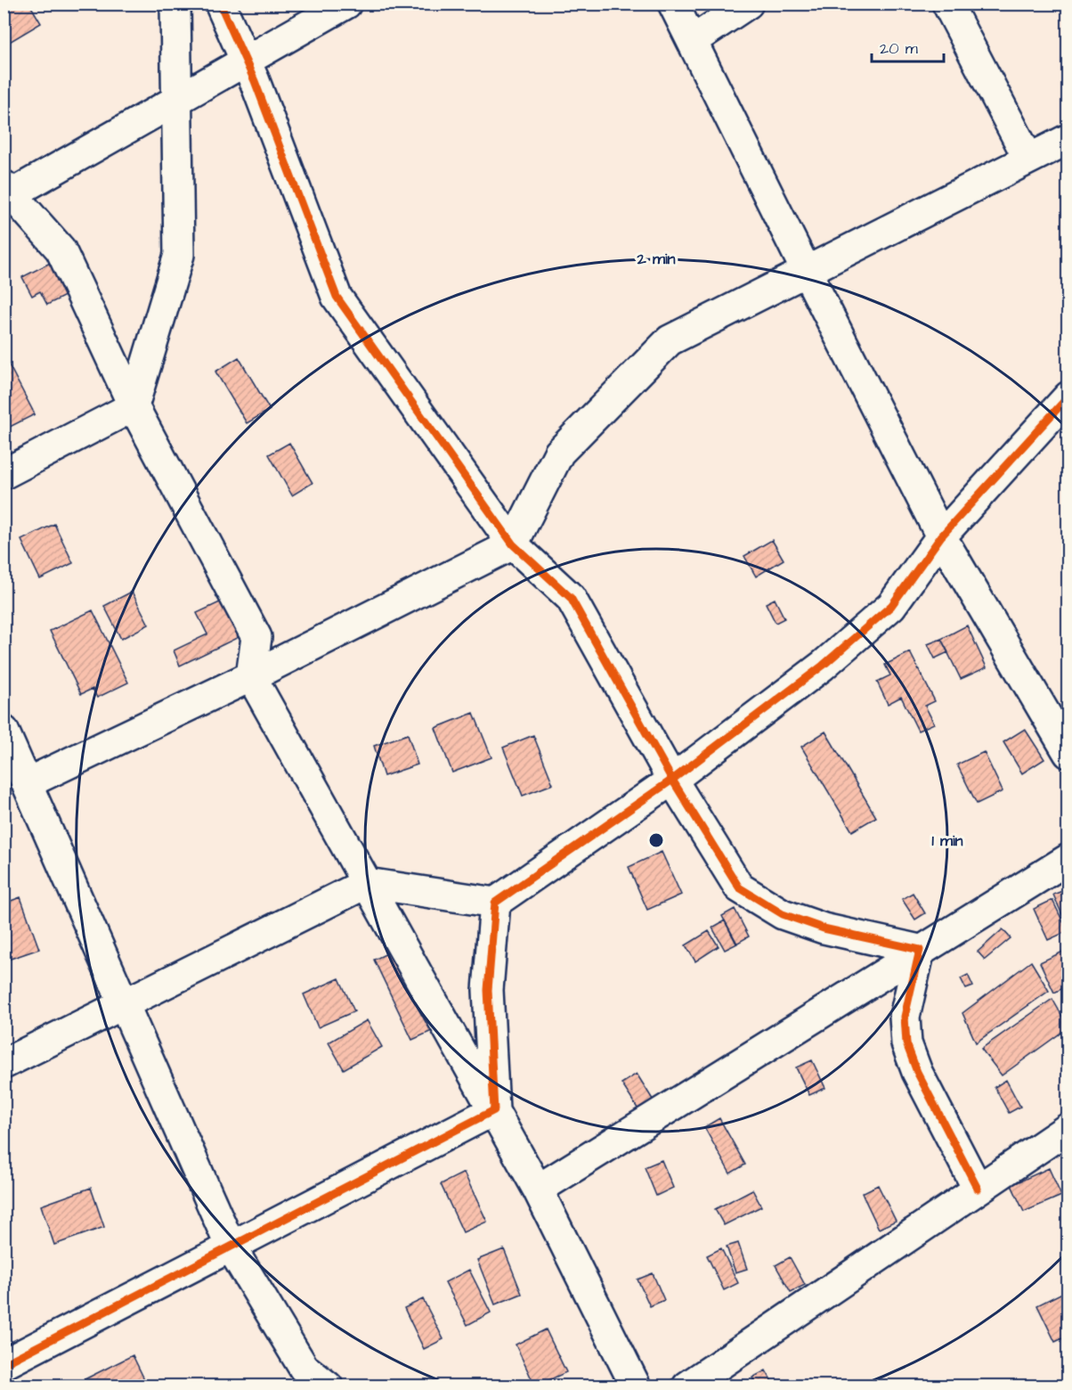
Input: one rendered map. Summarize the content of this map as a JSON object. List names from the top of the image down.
{
  "scale_bar": "20 m",
  "rings": ["2 min", "1 min"]
}
